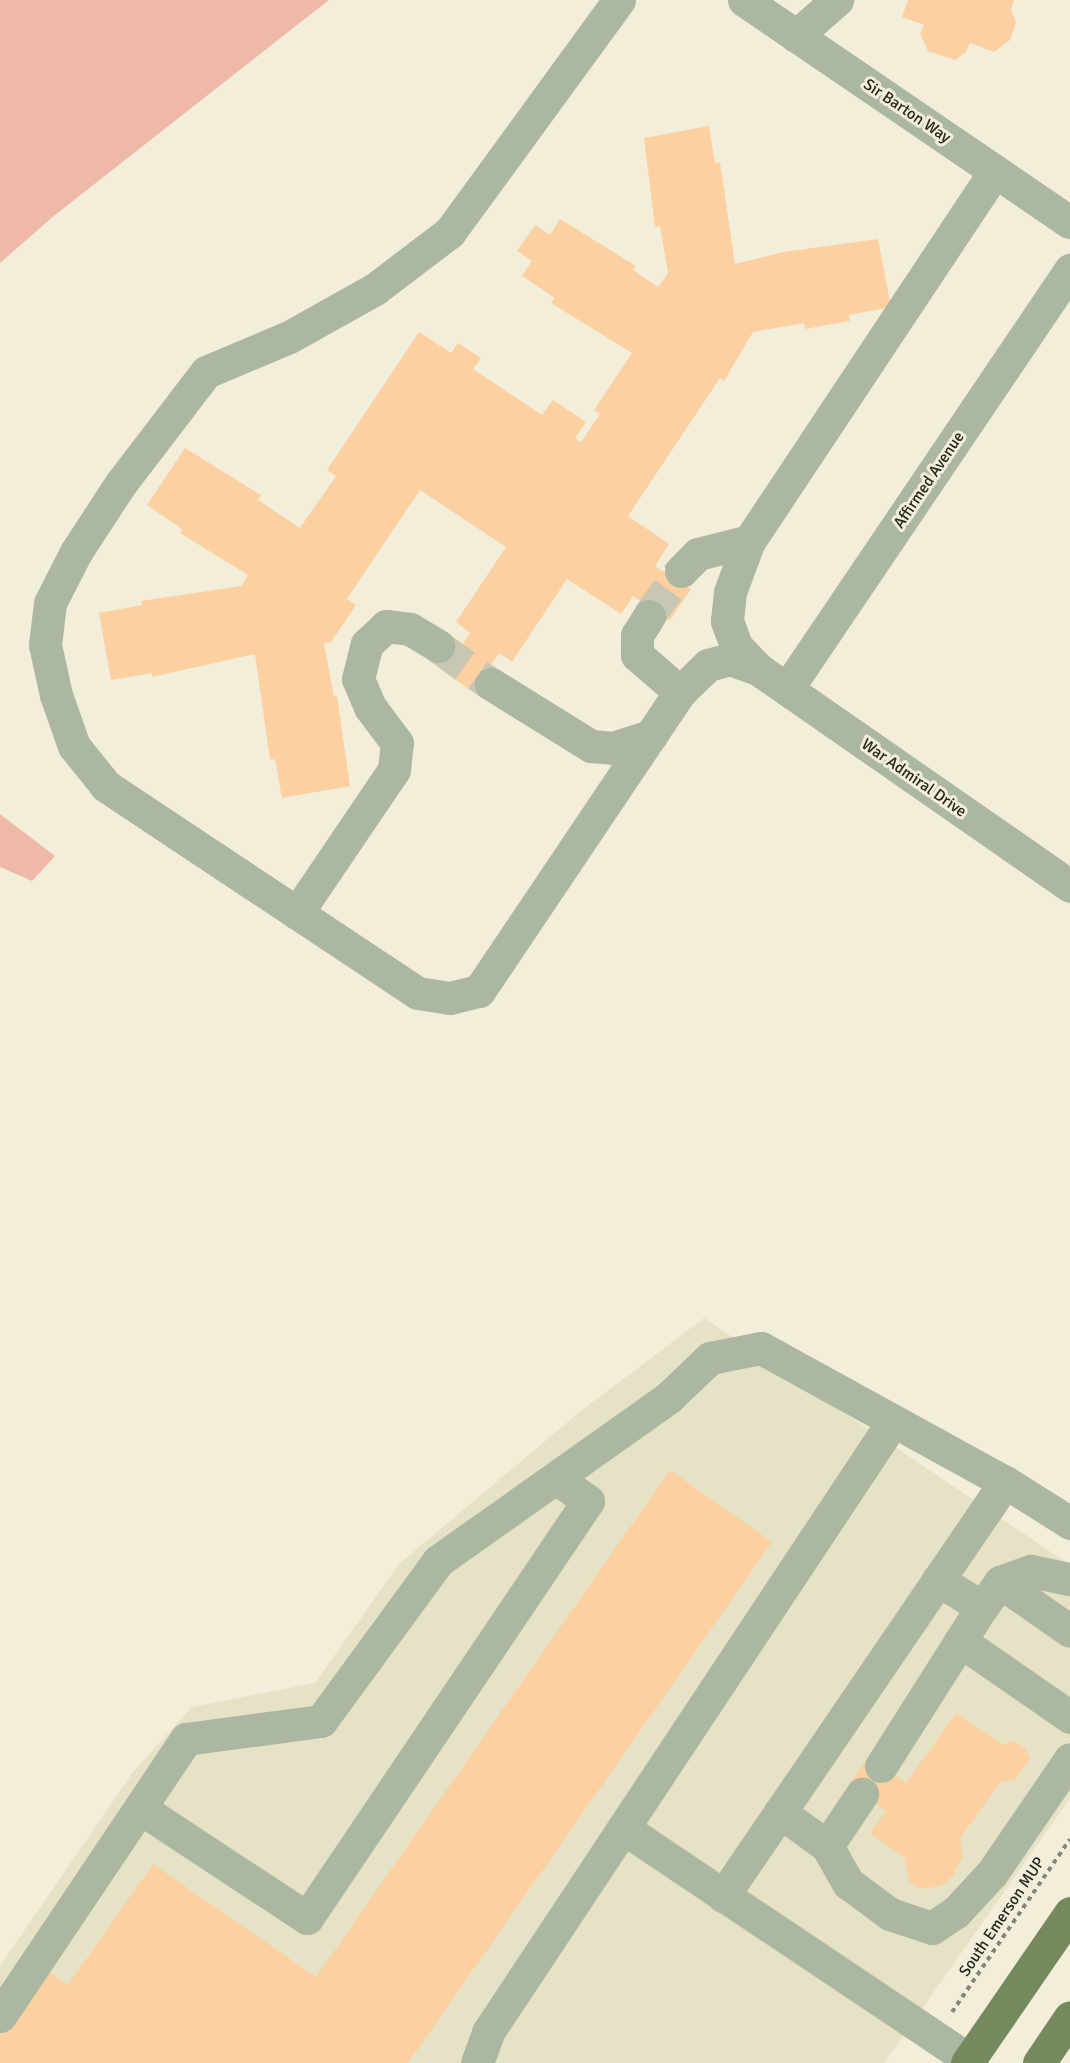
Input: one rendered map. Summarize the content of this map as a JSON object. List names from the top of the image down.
{
  "streets": {
    "street": ["Sir Barton Way", "Affirmed Avenue", "War Admiral Drive"],
    "path": ["South Emerson MUP"]
  },
  "crossings": [
    ["Affirmed Avenue", "War Admiral Drive"]
  ]
}
